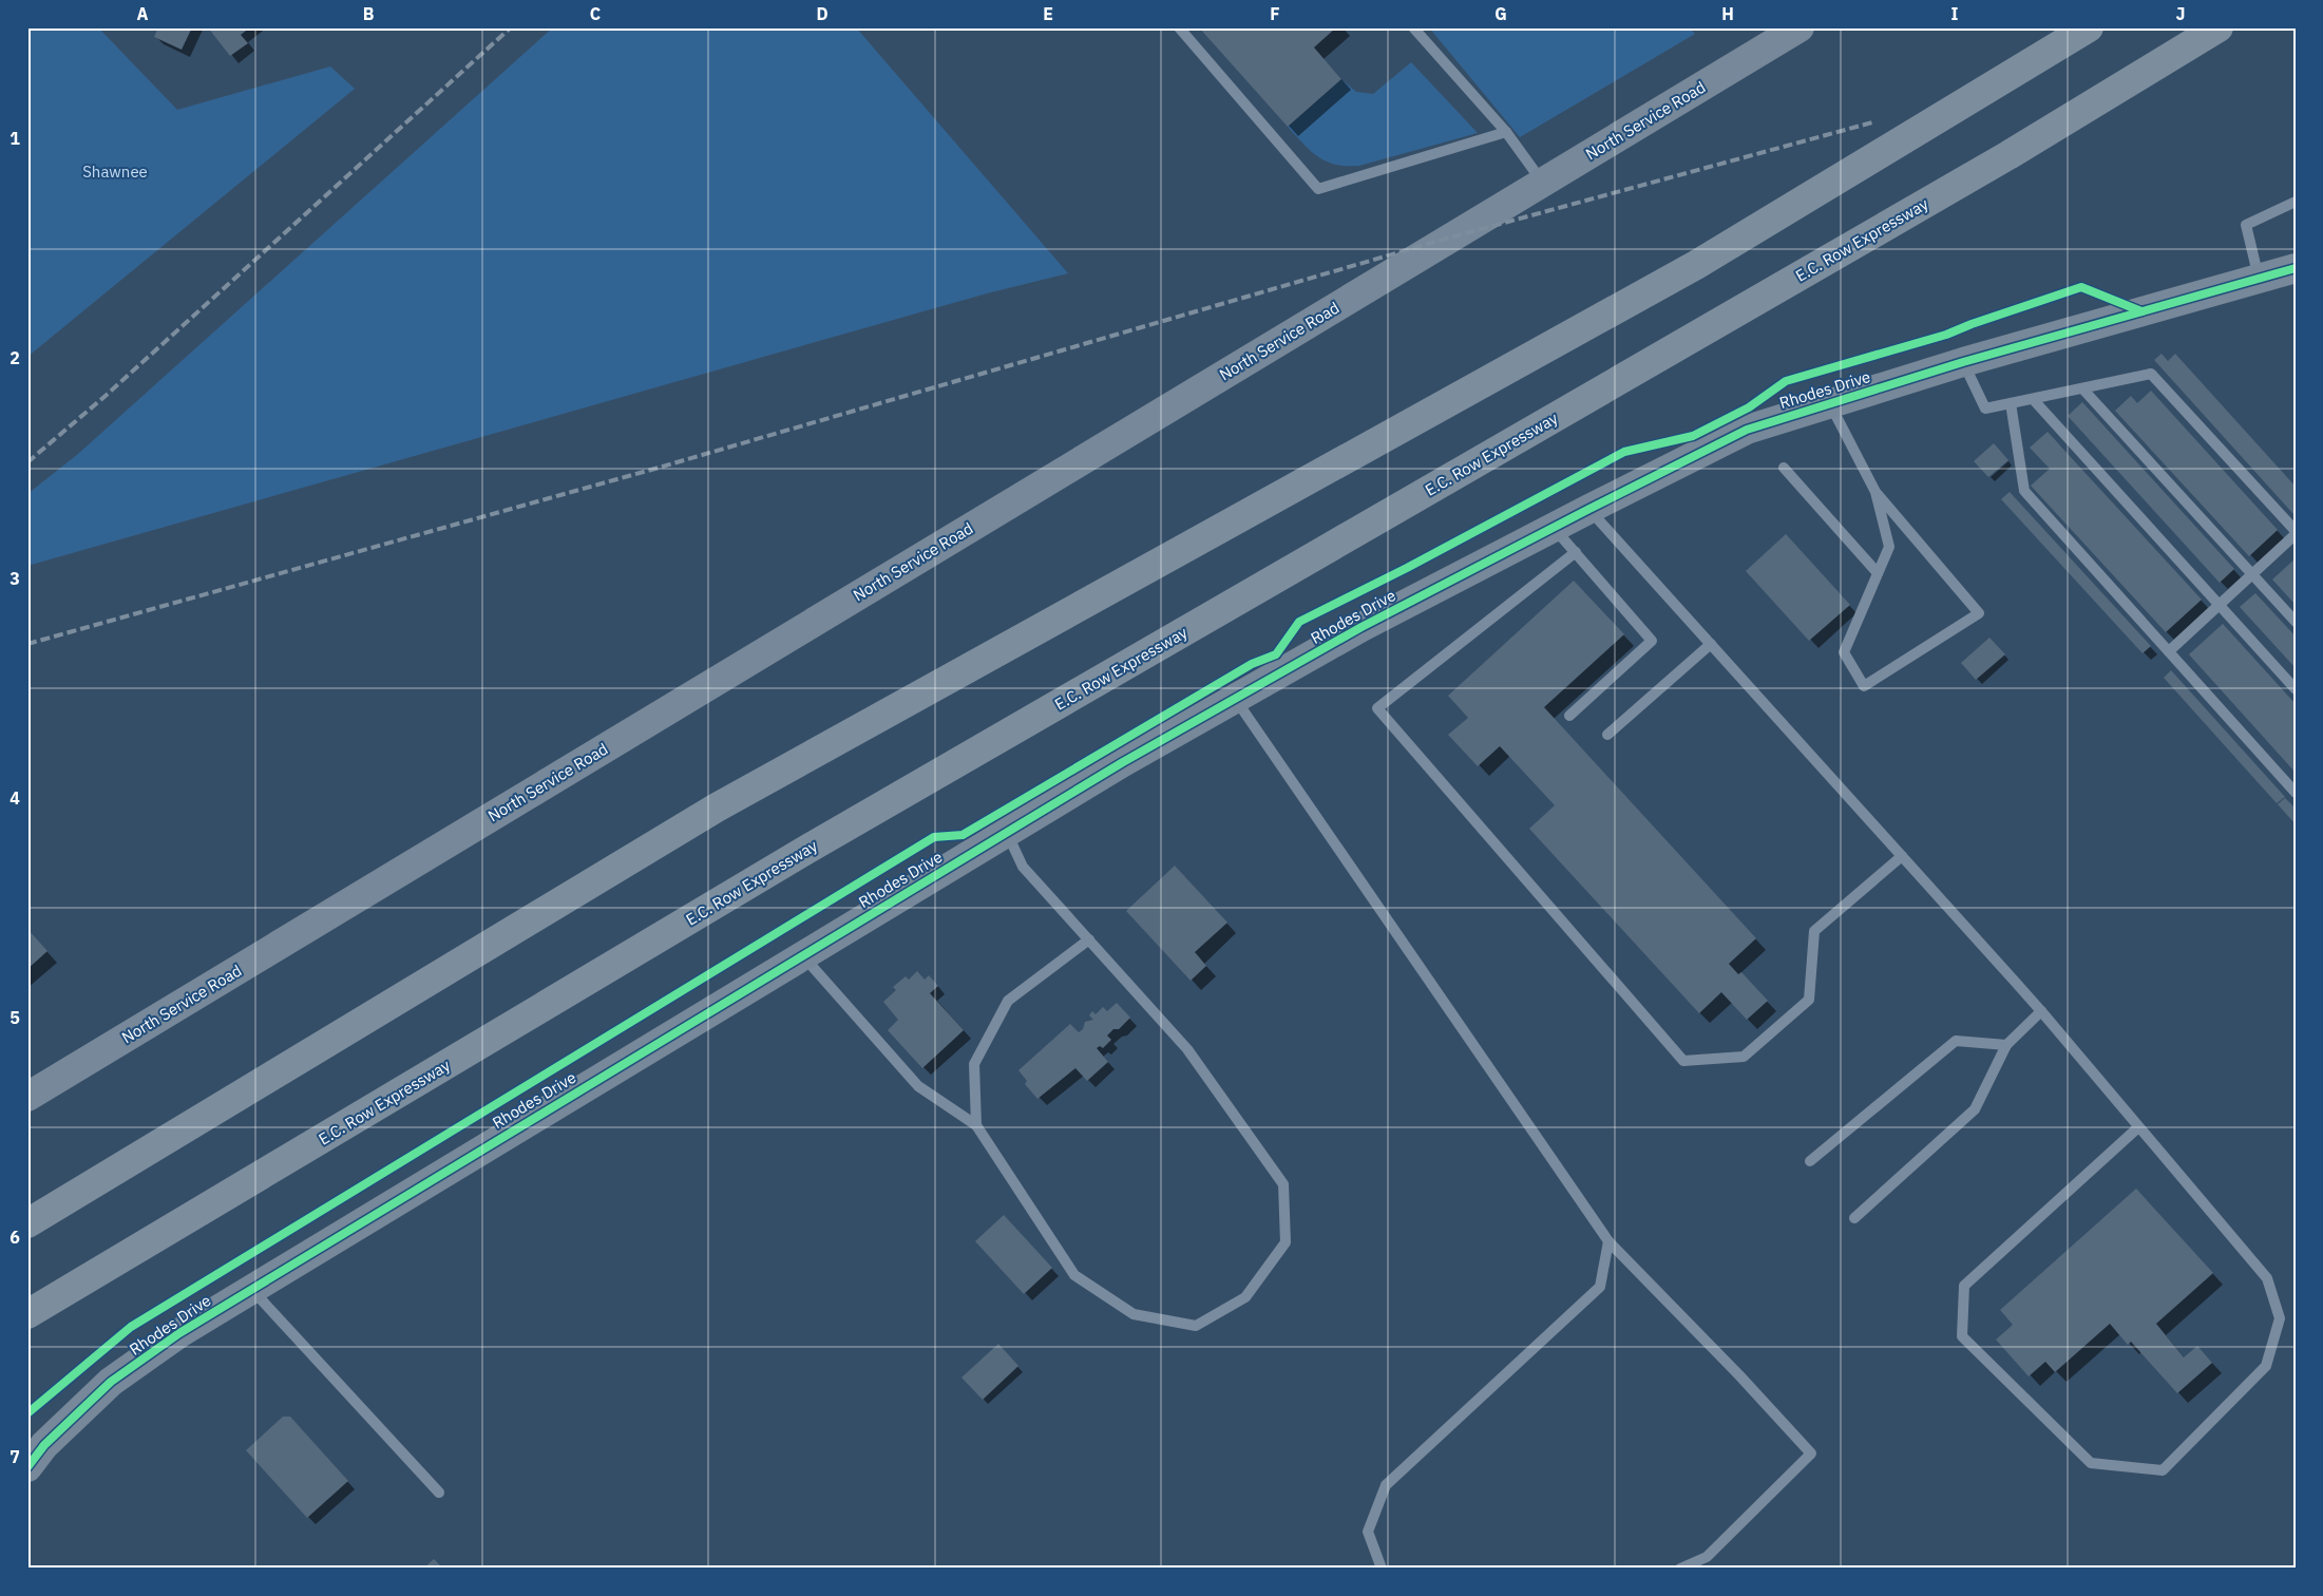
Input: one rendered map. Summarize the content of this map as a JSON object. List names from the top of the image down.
{
  "streets": {
    "highway": ["E.C. Row Expressway"],
    "street": ["North Service Road", "Rhodes Drive"]
  },
  "parks": ["Shawnee"],
  "grid": {
    "columns": [
      "A",
      "B",
      "C",
      "D",
      "E",
      "F",
      "G",
      "H",
      "I",
      "J"
    ],
    "rows": [
      "1",
      "2",
      "3",
      "4",
      "5",
      "6",
      "7"
    ]
  }
}
